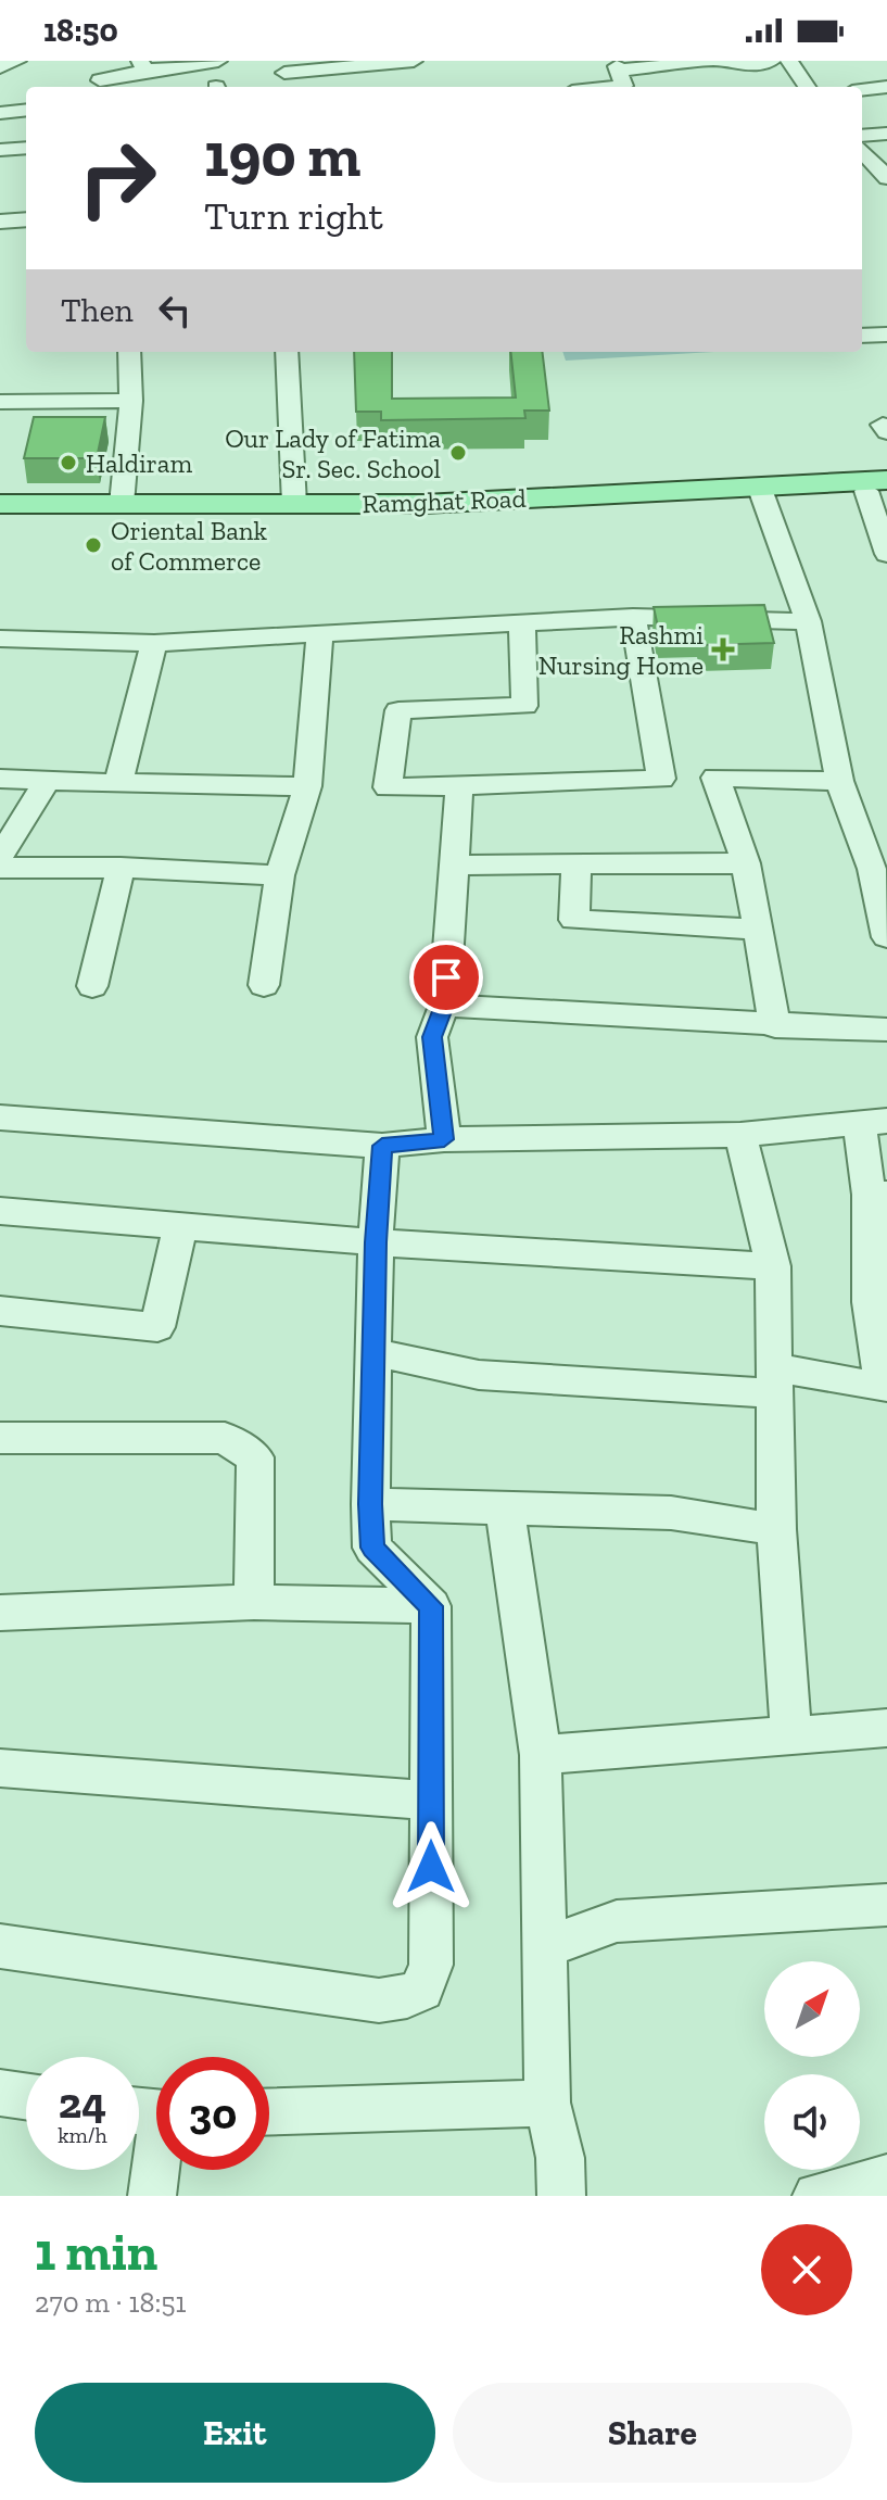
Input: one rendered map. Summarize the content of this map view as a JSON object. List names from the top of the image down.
{
  "streets": {
    "main road": ["Ramghat Road"]
  },
  "places": {
    "other": ["Our Lady of Fatima Sr. Sec. School", "Haldiram", "Oriental Bank of Commerce"],
    "health": ["Rashmi Nursing Home"]
  },
  "north": "top right",
  "page": {
    "status": "18:50",
    "turn": ["190 m", "Turn right"],
    "then": "Then",
    "speed": "24 km/h",
    "limit": "30",
    "heading": ["1 min", "270 m · 18:51"],
    "buttons": ["Exit", "Share"]
  }
}
